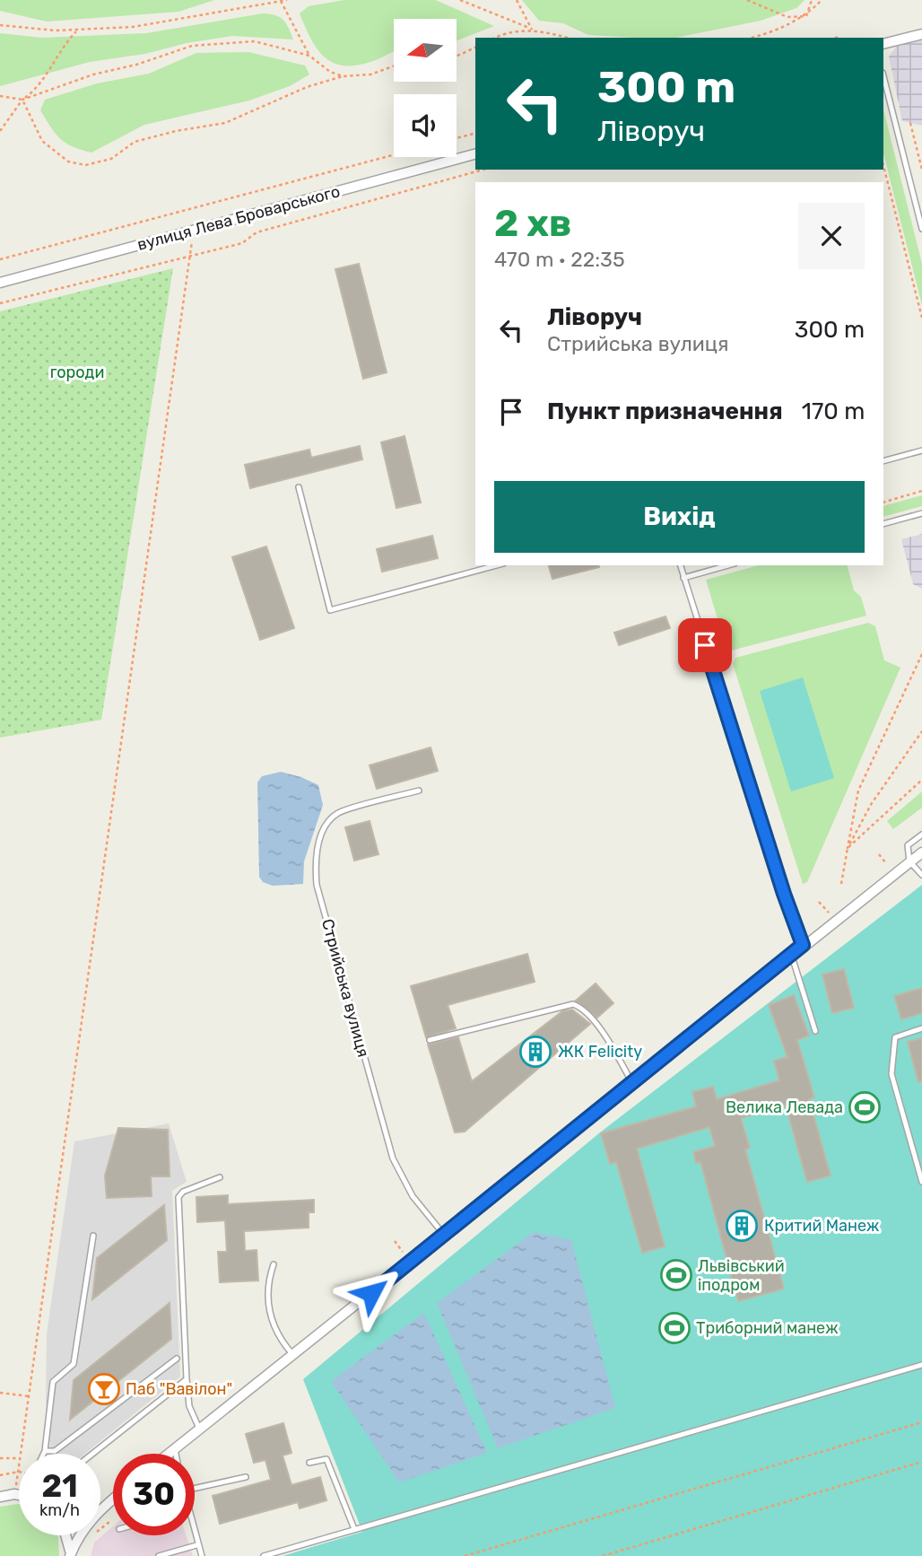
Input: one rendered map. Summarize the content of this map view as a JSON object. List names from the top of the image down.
{
  "streets": {
    "street": ["вулиця Лева Броварського"],
    "lane": ["Стрийська вулиця"]
  },
  "parks": ["городи"],
  "places": {
    "building": ["ЖК Felicity", "Критий Манеж"],
    "sports": ["Велика Левада", "Львівський іподром", "Триборний манеж"],
    "bar": ["Паб \"Вавілон\""]
  },
  "north": "left",
  "page": {
    "turn": ["300 m", "Ліворуч"],
    "heading": ["2 хв", "470 m · 22:35"],
    "list": [
      {
        "name": "Ліворуч",
        "note": "Стрийська вулиця",
        "value": "300 m"
      },
      {
        "name": "Пункт призначення",
        "value": "170 m"
      }
    ],
    "buttons": "Вихід",
    "speed": "21 km/h",
    "limit": "30"
  }
}
